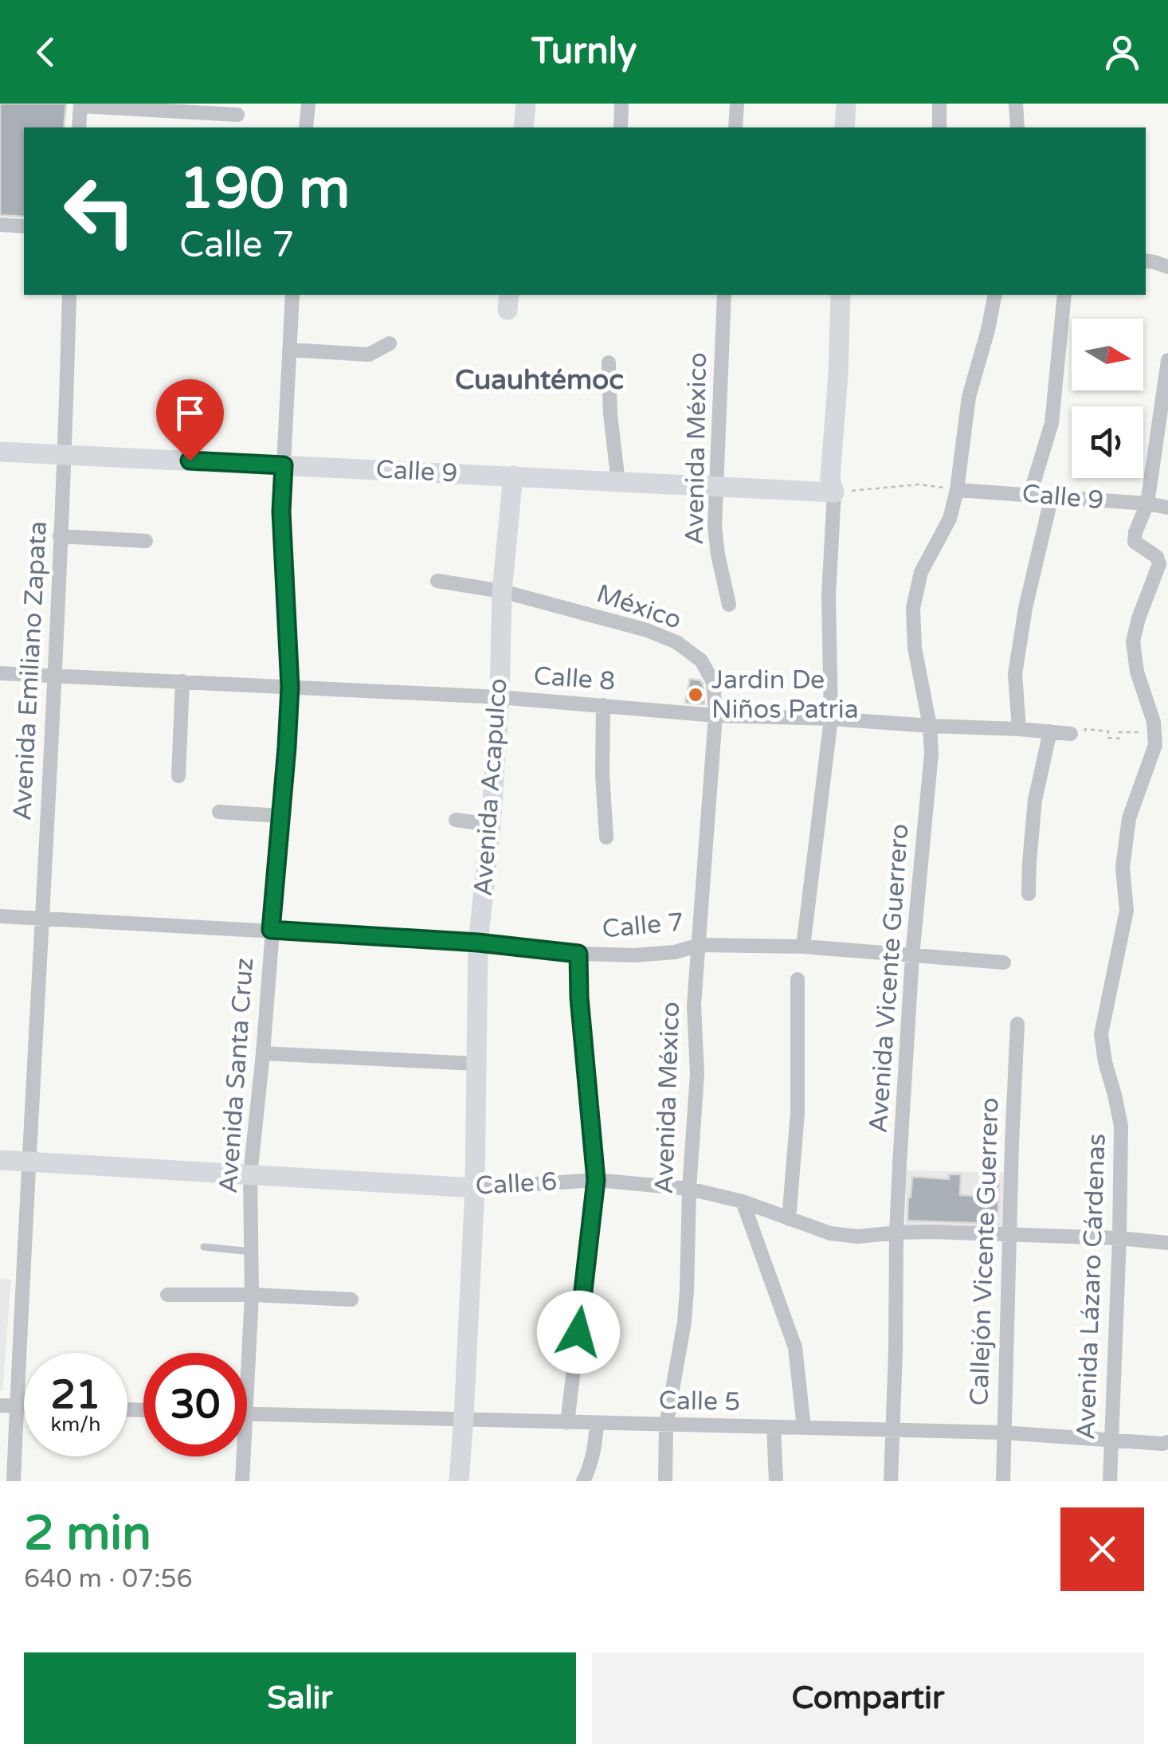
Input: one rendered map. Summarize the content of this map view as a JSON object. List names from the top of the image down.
{
  "streets": {
    "street": [
      "Avenida México",
      "Calle 9",
      "México",
      "Avenida Emiliano Zapata",
      "Calle 8",
      "Avenida Acapulco",
      "Calle 7",
      "Avenida Vicente Guerrero",
      "Avenida Santa Cruz",
      "Calle 6",
      "Callejón Vicente Guerrero",
      "Avenida Lázaro Cárdenas",
      "Calle 5"
    ]
  },
  "crossings": [
    ["Avenida México", "Calle 9"],
    ["Avenida México", "México"],
    ["Avenida México", "Calle 8"],
    ["Avenida México", "Calle 7"],
    ["Avenida México", "Calle 6"],
    ["Avenida México", "Calle 5"],
    ["Calle 9", "Avenida Emiliano Zapata"],
    ["Calle 9", "Avenida Acapulco"],
    ["Calle 9", "Avenida Vicente Guerrero"],
    ["Calle 9", "Avenida Santa Cruz"],
    ["Calle 9", "Avenida Lázaro Cárdenas"],
    ["México", "Calle 8"],
    ["México", "Avenida Acapulco"],
    ["Avenida Emiliano Zapata", "Calle 8"],
    ["Avenida Emiliano Zapata", "Calle 7"],
    ["Avenida Emiliano Zapata", "Calle 6"],
    ["Calle 8", "Avenida Acapulco"],
    ["Calle 8", "Avenida Vicente Guerrero"],
    ["Calle 8", "Avenida Santa Cruz"],
    ["Avenida Acapulco", "Calle 7"],
    ["Avenida Acapulco", "Calle 6"],
    ["Avenida Acapulco", "Calle 5"],
    ["Calle 7", "Avenida Vicente Guerrero"],
    ["Calle 7", "Avenida Santa Cruz"],
    ["Avenida Vicente Guerrero", "Calle 6"],
    ["Avenida Vicente Guerrero", "Calle 5"],
    ["Avenida Santa Cruz", "Calle 6"],
    ["Avenida Santa Cruz", "Calle 5"],
    ["Calle 6", "Callejón Vicente Guerrero"],
    ["Calle 6", "Avenida Lázaro Cárdenas"],
    ["Callejón Vicente Guerrero", "Calle 5"],
    ["Avenida Lázaro Cárdenas", "Calle 5"]
  ],
  "districts": ["Cuauhtémoc"],
  "places": ["Jardin De Niños Patria"],
  "north": "right",
  "page": {
    "header": "Turnly",
    "turn": ["190 m", "Calle 7"],
    "speed": "21 km/h",
    "limit": "30",
    "heading": ["2 min", "640 m · 07:56"],
    "buttons": ["Salir", "Compartir"]
  }
}
